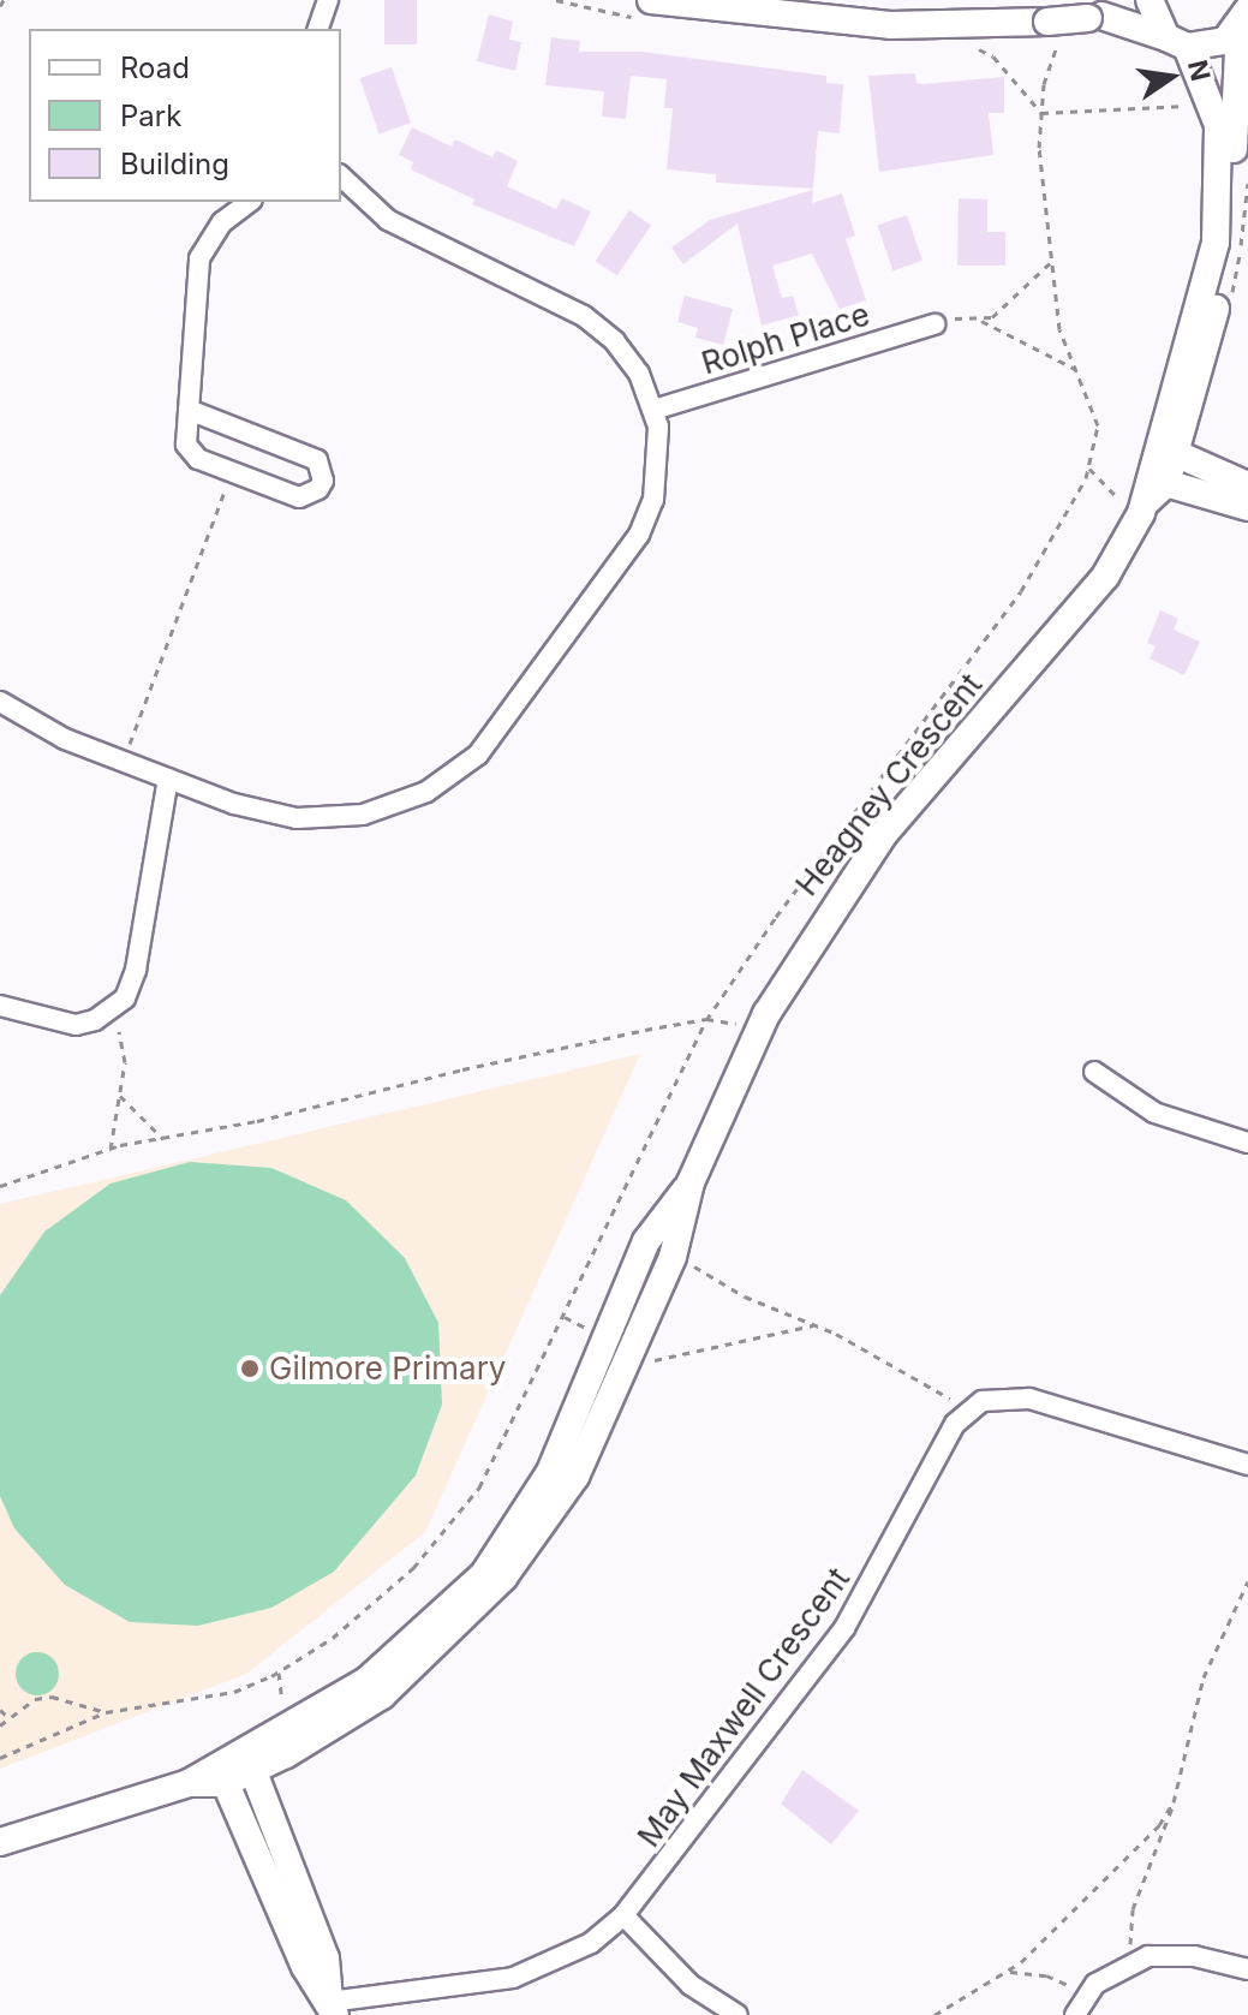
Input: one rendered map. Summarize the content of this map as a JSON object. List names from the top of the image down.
{
  "streets": {
    "street": ["Rolph Place", "Heagney Crescent", "May Maxwell Crescent"]
  },
  "places": ["Gilmore Primary"],
  "legend": ["Road", "Park", "Building"],
  "north": "right"
}
